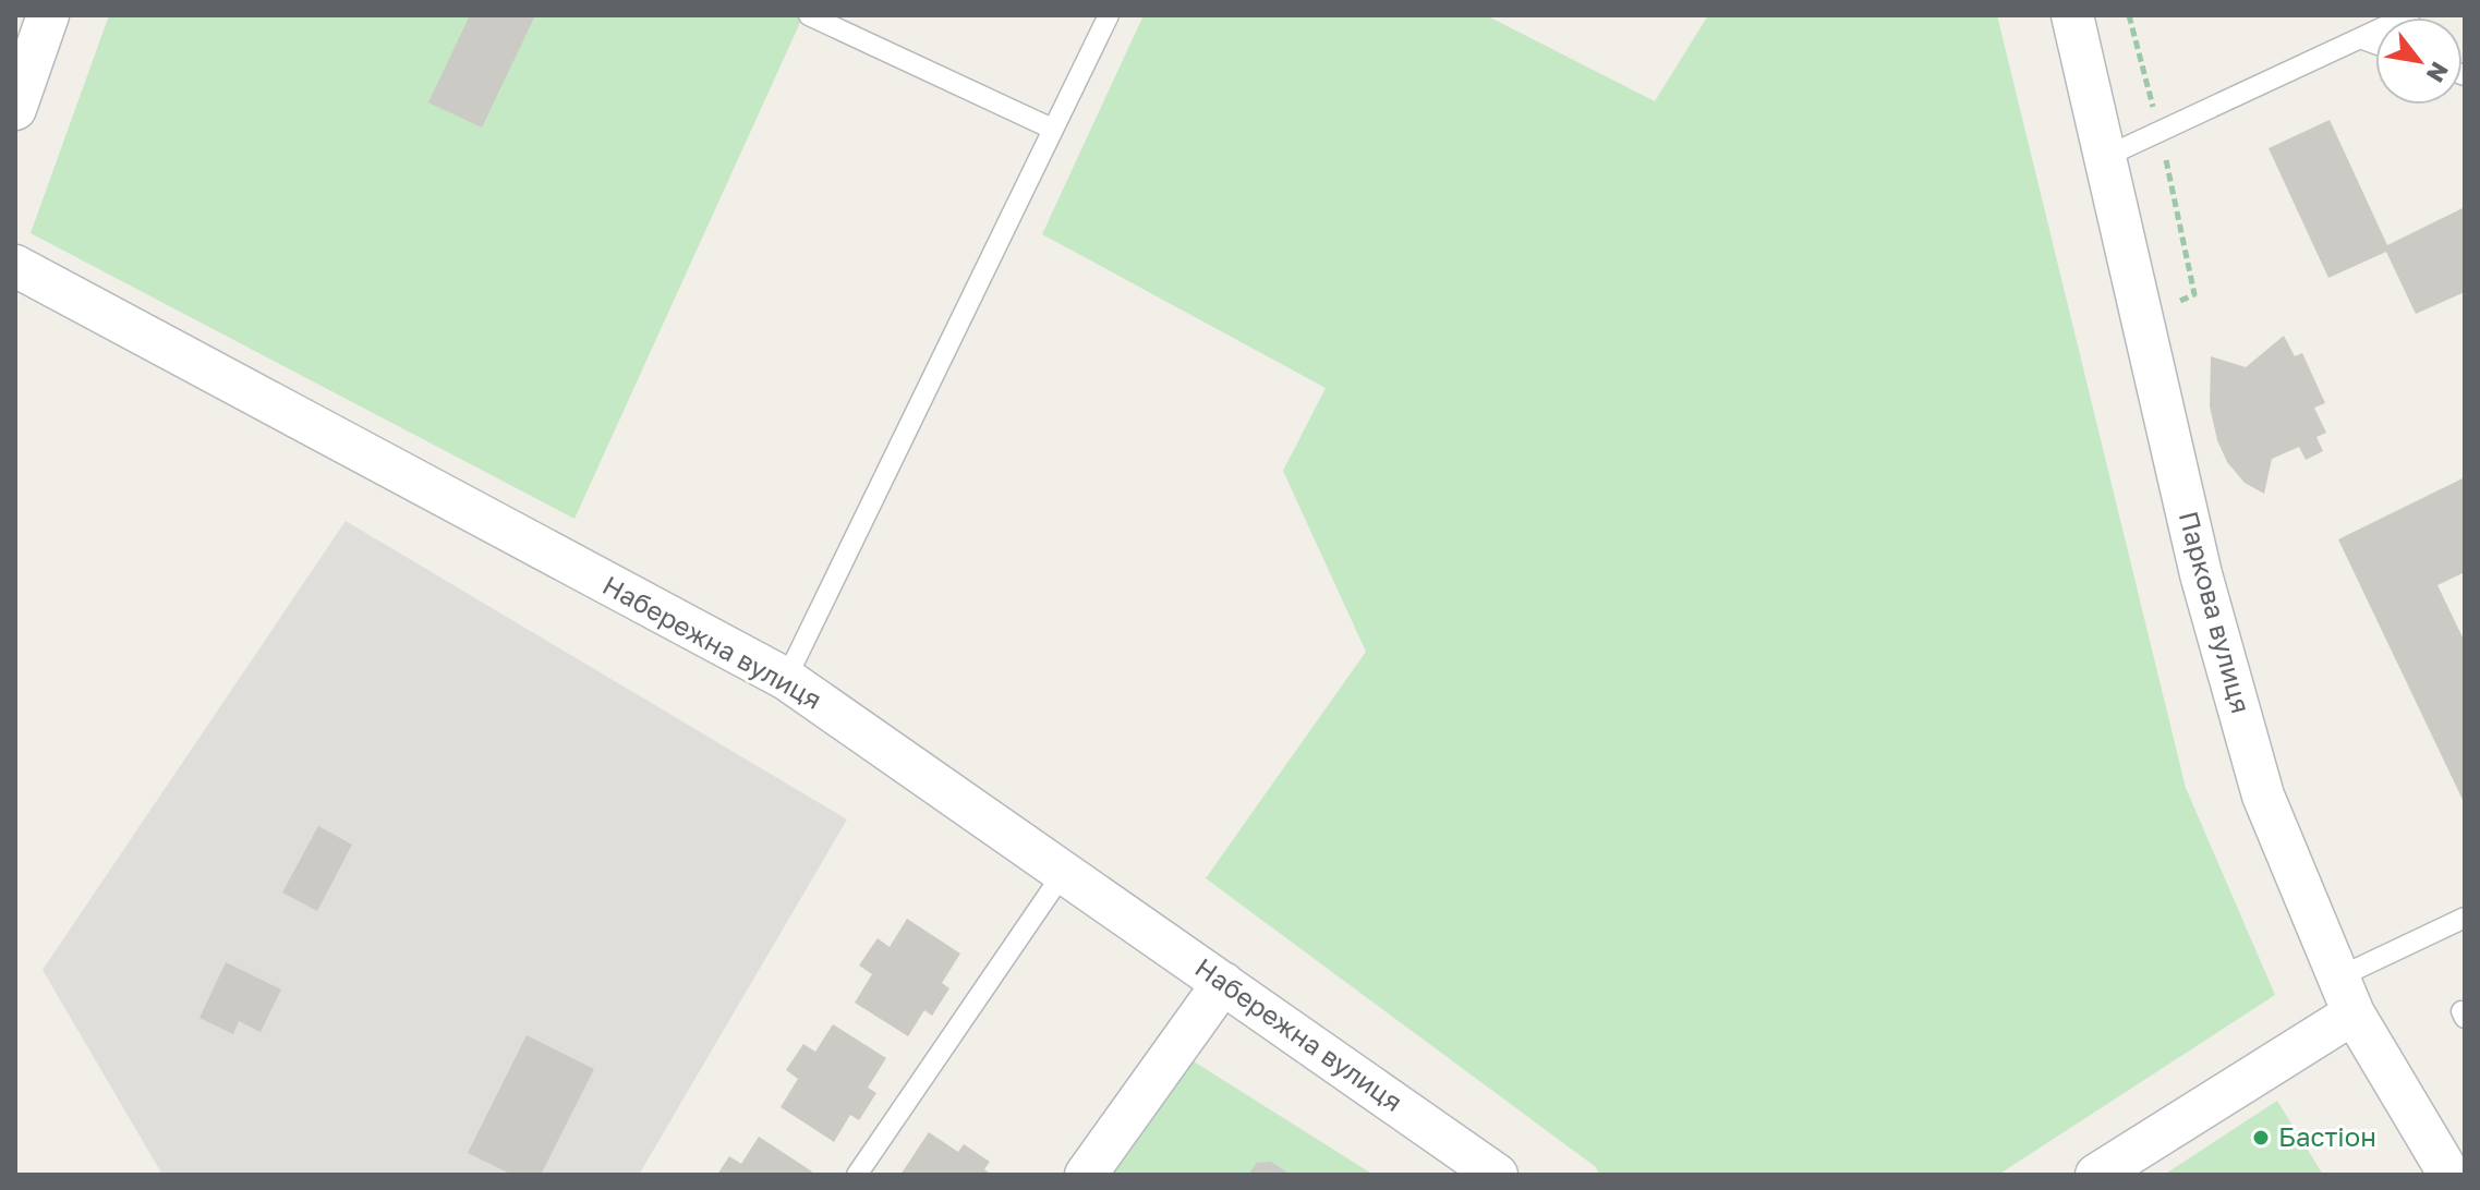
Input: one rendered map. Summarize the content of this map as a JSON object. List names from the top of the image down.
{
  "streets": {
    "street": ["Паркова вулиця", "Набережна вулиця"]
  },
  "places": ["Бастіон"],
  "north": "bottom right"
}
